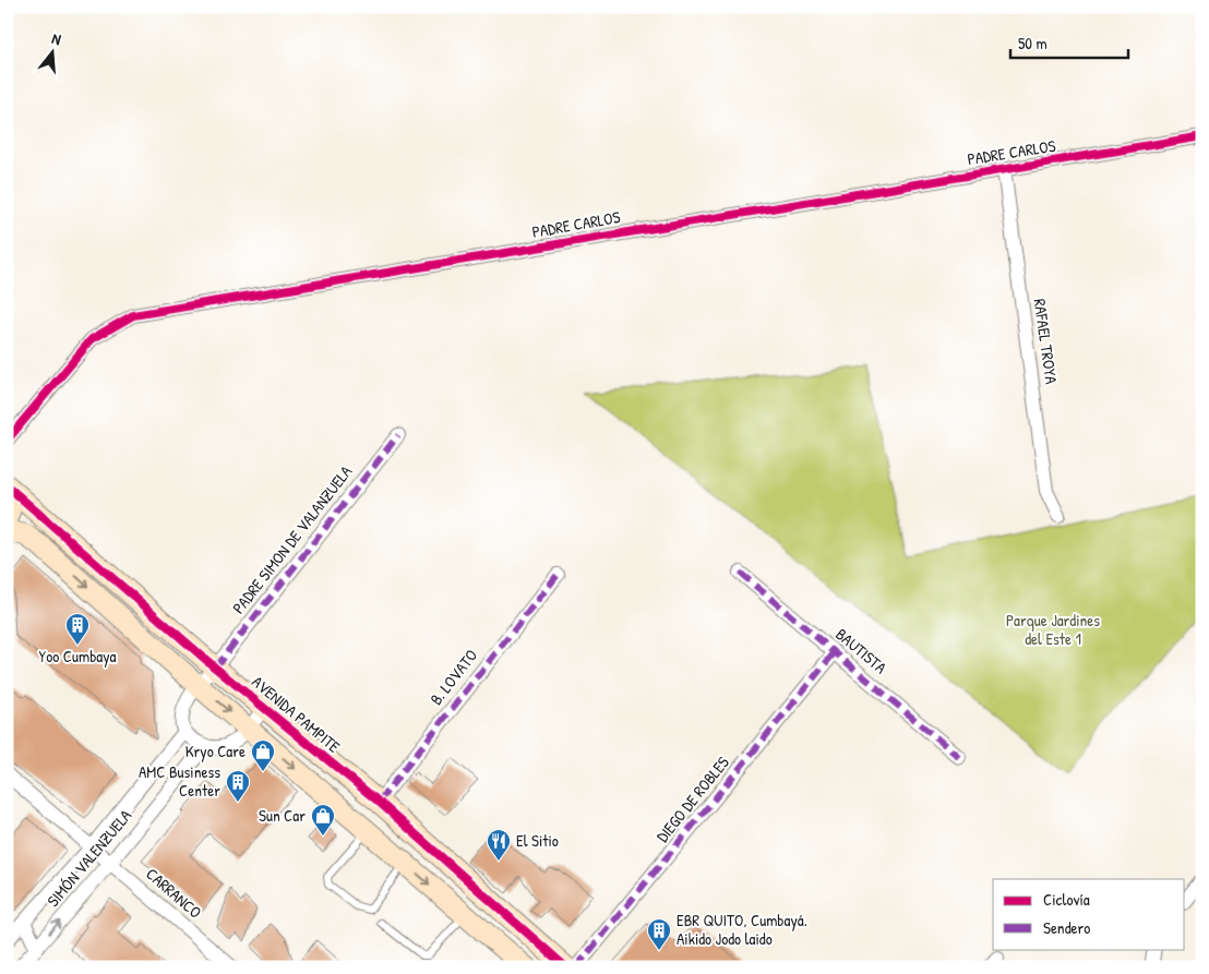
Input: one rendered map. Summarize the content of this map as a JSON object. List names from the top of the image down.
{
  "streets": {
    "street": [
      "PADRE CARLOS",
      "RAFAEL TROYA",
      "PADRE SIMON DE VALANZUELA",
      "BAUTISTA",
      "B. LOVATO",
      "AVENIDA PAMPITE",
      "DIEGO DE ROBLES",
      "SIMÓN VALENZUELA",
      "CARRANCO"
    ]
  },
  "crossings": [
    ["PADRE CARLOS", "RAFAEL TROYA"],
    ["PADRE SIMON DE VALANZUELA", "AVENIDA PAMPITE"],
    ["BAUTISTA", "DIEGO DE ROBLES"],
    ["B. LOVATO", "AVENIDA PAMPITE"],
    ["SIMÓN VALENZUELA", "CARRANCO"]
  ],
  "parks": ["Parque Jardines del Este 1"],
  "places": {
    "building": ["Yoo Cumbaya", "AMC Business Center", "EBR QUITO, Cumbayá. Aikido Jodo laido"],
    "shop": ["Kryo Care", "Sun Car"],
    "restaurant": ["El Sitio"]
  },
  "legend": ["Ciclovía", "Sendero"],
  "scale_bar": "50 m",
  "north": "top"
}
